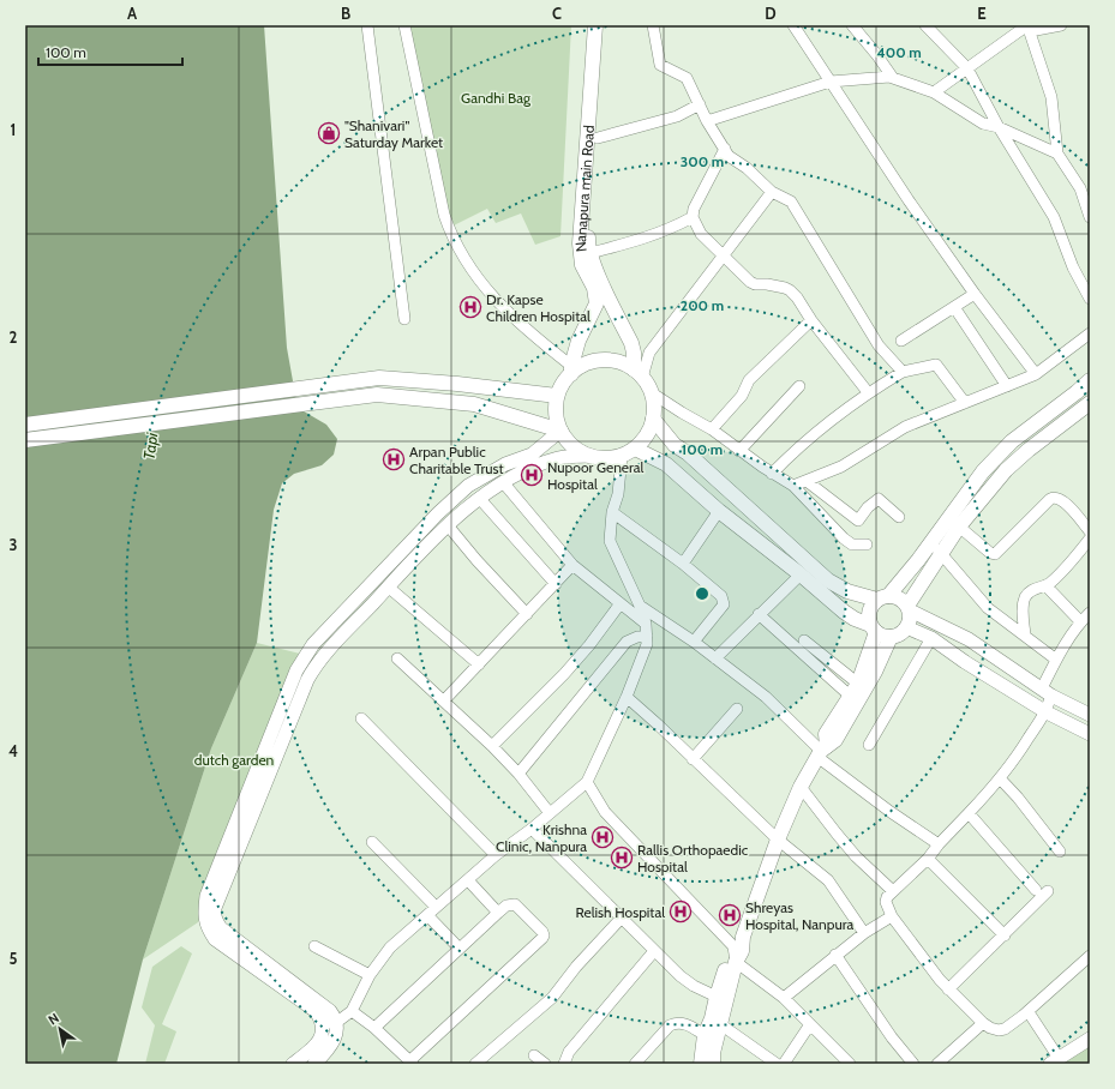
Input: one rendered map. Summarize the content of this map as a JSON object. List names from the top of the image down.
{
  "streets": {
    "main road": ["Nanapura main Road"]
  },
  "water": ["Tapi"],
  "parks": ["Gandhi Bag", "dutch garden"],
  "places": {
    "shop": ["\"Shanivari\" Saturday Market"],
    "hospital": [
      "Dr. Kapse Children Hospital",
      "Arpan Public Charitable Trust",
      "Nupoor General Hospital",
      "Krishna Clinic, Nanpura",
      "Rallis Orthopaedic Hospital",
      "Relish Hospital",
      "Shreyas Hospital, Nanpura"
    ]
  },
  "scale_bar": "100 m",
  "north": "top left",
  "grid": {
    "columns": [
      "A",
      "B",
      "C",
      "D",
      "E"
    ],
    "rows": [
      "1",
      "2",
      "3",
      "4",
      "5"
    ]
  },
  "rings": [
    "400 m",
    "300 m",
    "200 m",
    "100 m"
  ]
}
